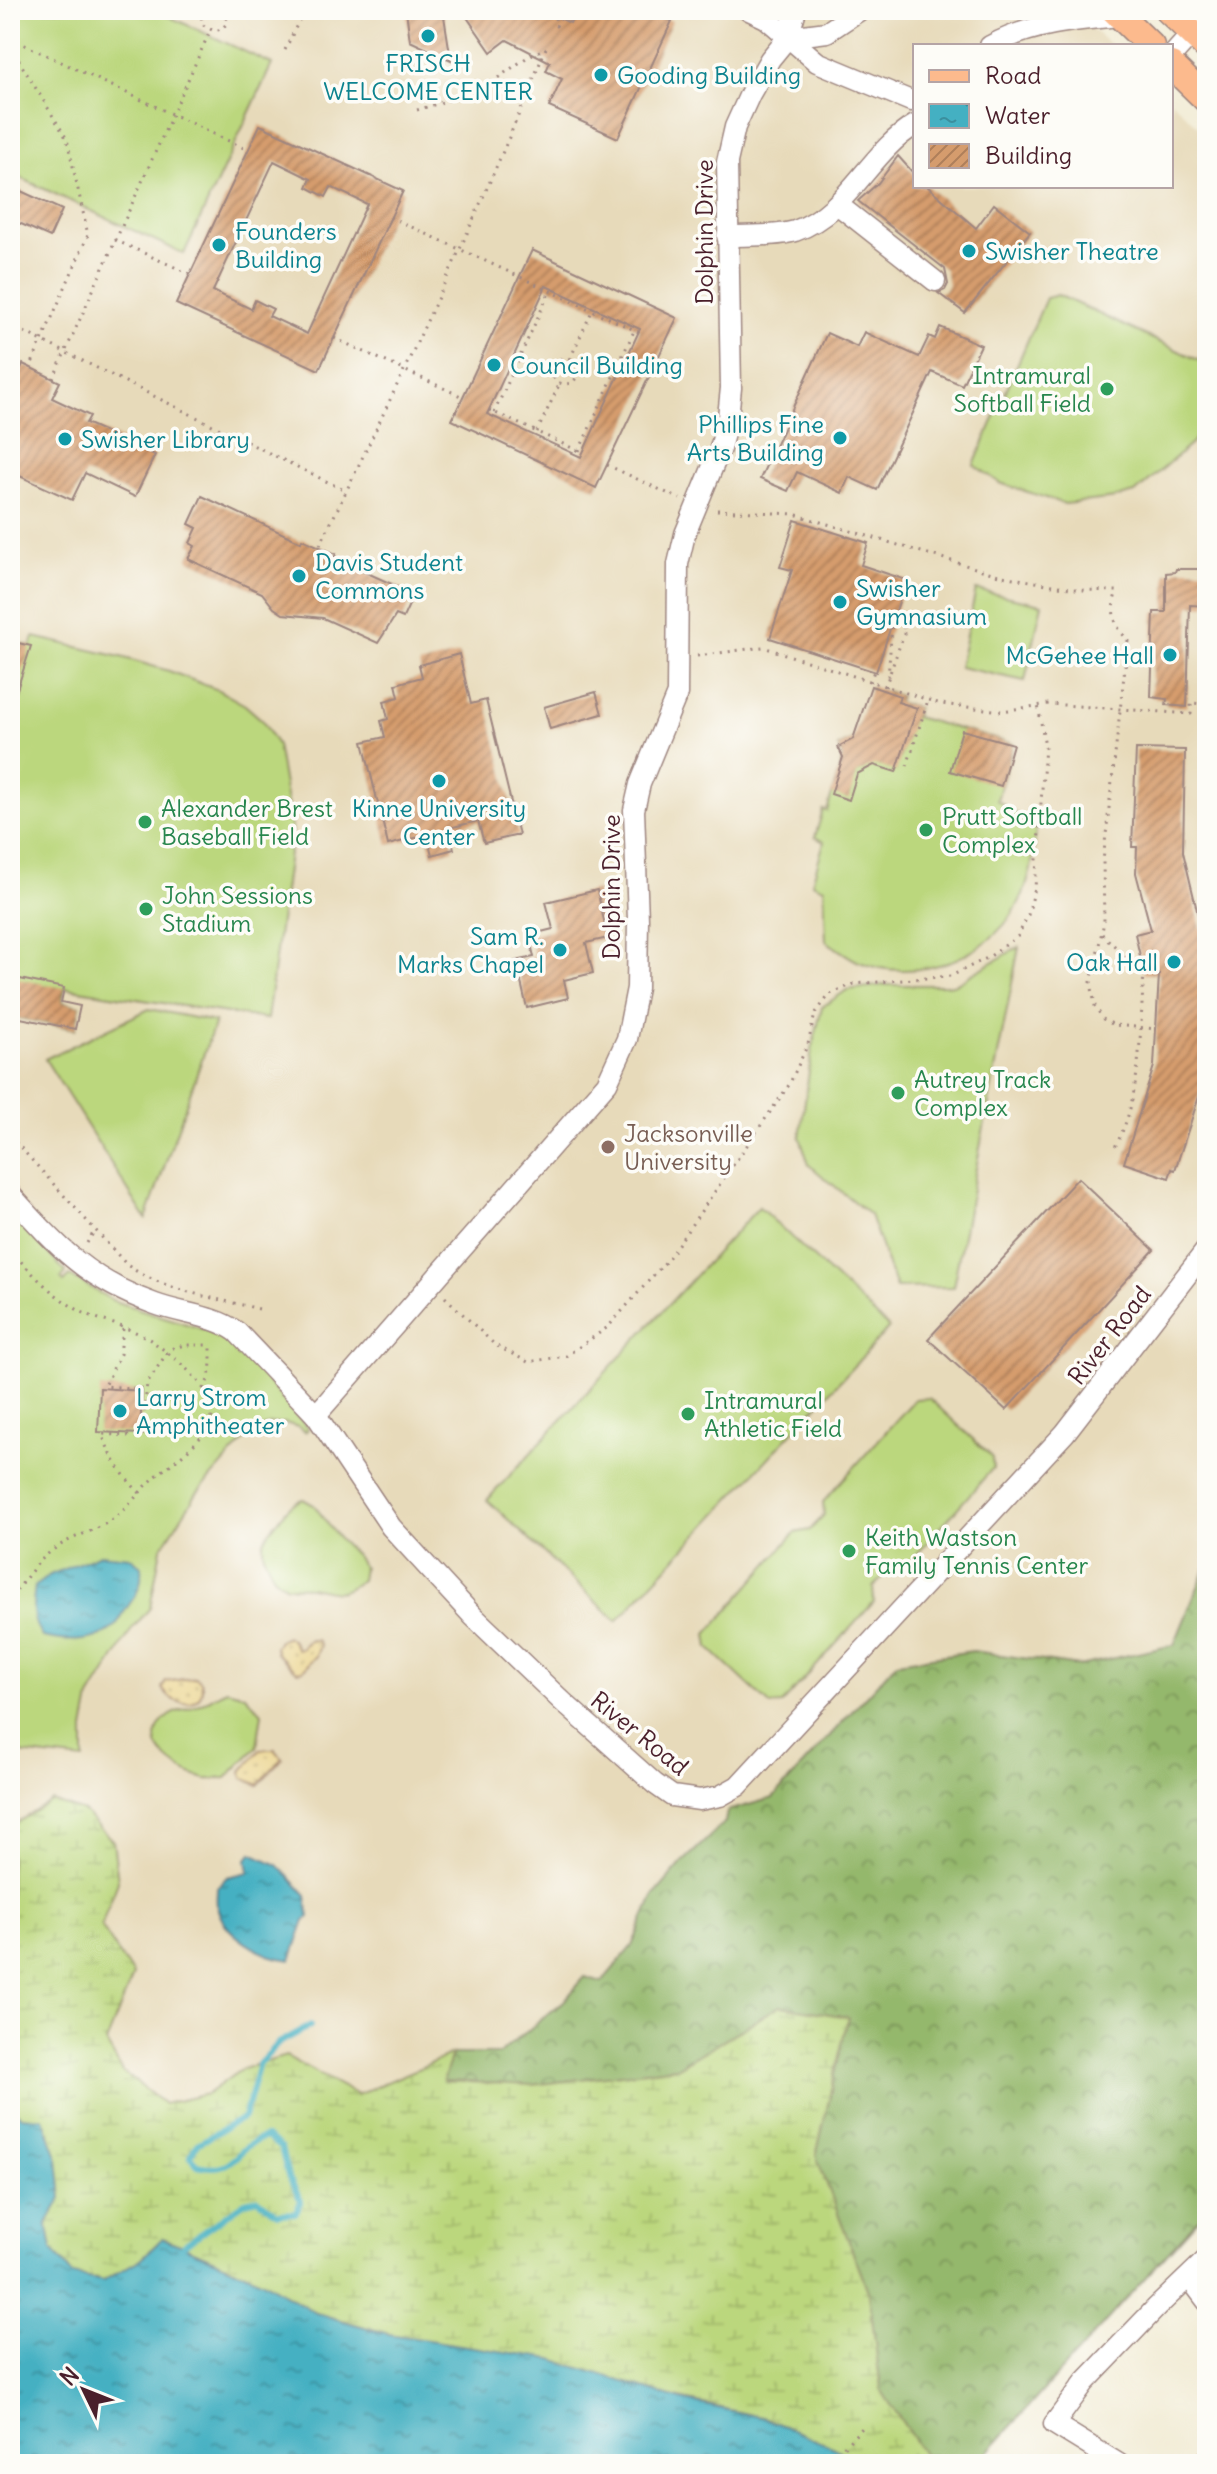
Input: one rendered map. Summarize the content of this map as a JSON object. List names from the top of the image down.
{
  "streets": {
    "street": ["Dolphin Drive", "River Road"]
  },
  "crossings": [
    ["Dolphin Drive", "River Road"]
  ],
  "places": [
    "FRISCH WELCOME CENTER",
    "Gooding Building",
    "Founders Building",
    "Swisher Theatre",
    "Council Building",
    "Intramural Softball Field",
    "Phillips Fine Arts Building",
    "Swisher Library",
    "Davis Student Commons",
    "Swisher Gymnasium",
    "McGehee Hall",
    "Kinne University Center",
    "Alexander Brest Baseball Field",
    "Prutt Softball Complex",
    "John Sessions Stadium",
    "Sam R. Marks Chapel",
    "Oak Hall",
    "Autrey Track Complex",
    "Jacksonville University",
    "Larry Strom Amphitheater",
    "Intramural Athletic Field",
    "Keith Wastson Family Tennis Center"
  ],
  "legend": ["Road", "Water", "Building"],
  "north": "top left"
}
